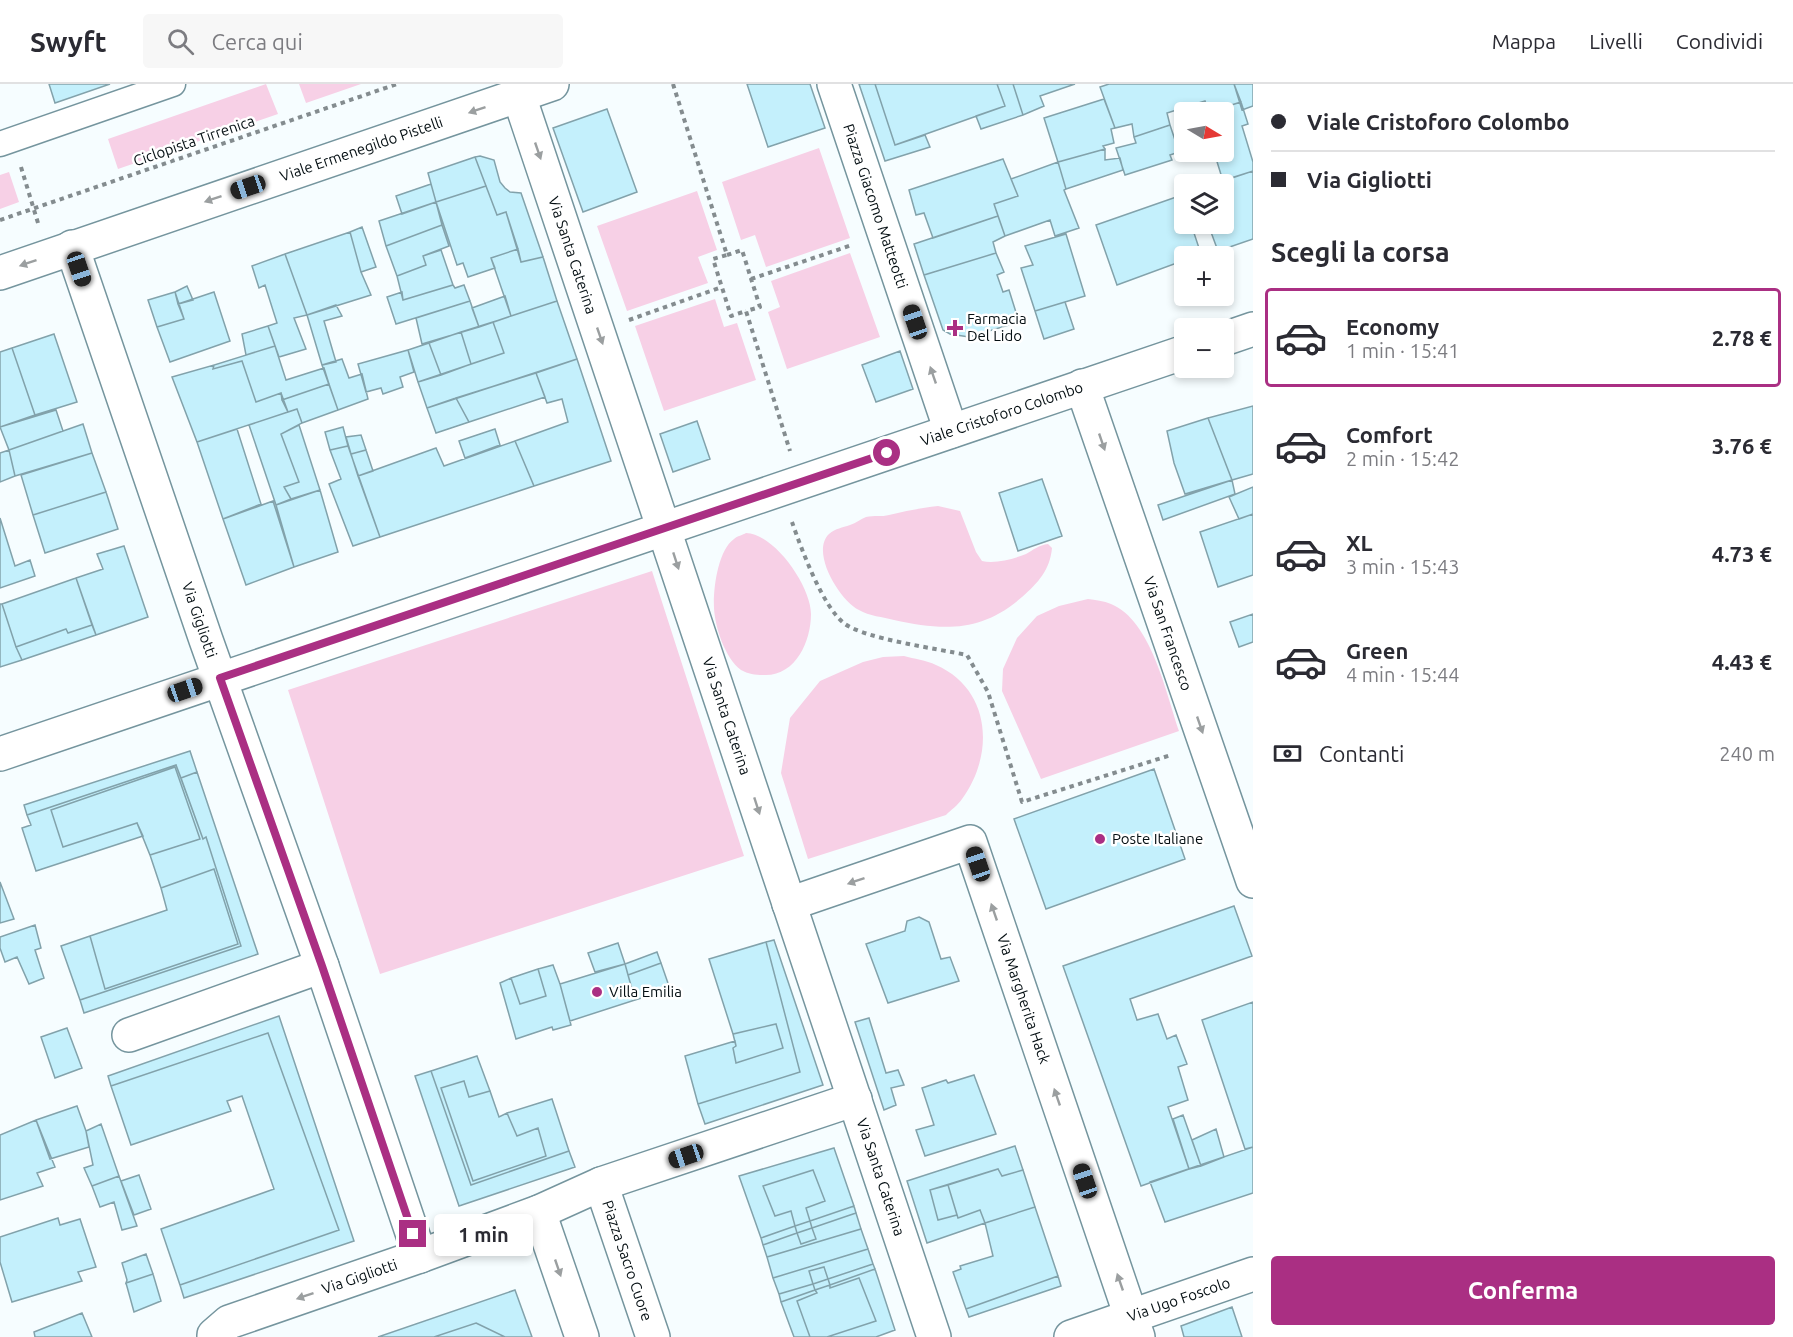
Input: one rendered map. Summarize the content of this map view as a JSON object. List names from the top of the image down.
{
  "streets": {
    "street": [
      "Viale Ermenegildo Pistelli",
      "Piazza Giacomo Matteotti",
      "Via Santa Caterina",
      "Viale Cristoforo Colombo",
      "Via Gigliotti",
      "Via San Francesco",
      "Via Margherita Hack",
      "Piazza Sacro Cuore",
      "Via Ugo Foscolo"
    ],
    "path": ["Ciclopista Tirrenica"]
  },
  "crossings": [
    ["Viale Ermenegildo Pistelli", "Via Santa Caterina"],
    ["Viale Ermenegildo Pistelli", "Via Gigliotti"],
    ["Piazza Giacomo Matteotti", "Viale Cristoforo Colombo"],
    ["Via Santa Caterina", "Viale Cristoforo Colombo"],
    ["Via Santa Caterina", "Via Margherita Hack"],
    ["Viale Cristoforo Colombo", "Via Gigliotti"],
    ["Viale Cristoforo Colombo", "Via San Francesco"],
    ["Via Margherita Hack", "Via Ugo Foscolo"]
  ],
  "one_way": ["Piazza Giacomo Matteotti", "Via Santa Caterina", "Via San Francesco"],
  "places": {
    "health": ["Farmacia Del Lido"],
    "other": ["Poste Italiane", "Villa Emilia"]
  },
  "north": "right",
  "page": {
    "header": "Swyft",
    "search": "Cerca qui",
    "nav": ["Mappa", "Livelli", "Condividi"],
    "banner": ["Viale Cristoforo Colombo", "Via Gigliotti"],
    "map_buttons": ["+", "−"],
    "heading": "Scegli la corsa",
    "list": [
      {
        "name": "Economy",
        "note": "1 min · 15:41",
        "value": "2.78 €"
      },
      {
        "name": "Comfort",
        "note": "2 min · 15:42",
        "value": "3.76 €"
      },
      {
        "name": "XL",
        "note": "3 min · 15:43",
        "value": "4.73 €"
      },
      {
        "name": "Green",
        "note": "4 min · 15:44",
        "value": "4.43 €"
      }
    ],
    "pay": ["Contanti", "240 m"],
    "bubble": "1 min",
    "buttons": "Conferma"
  }
}
